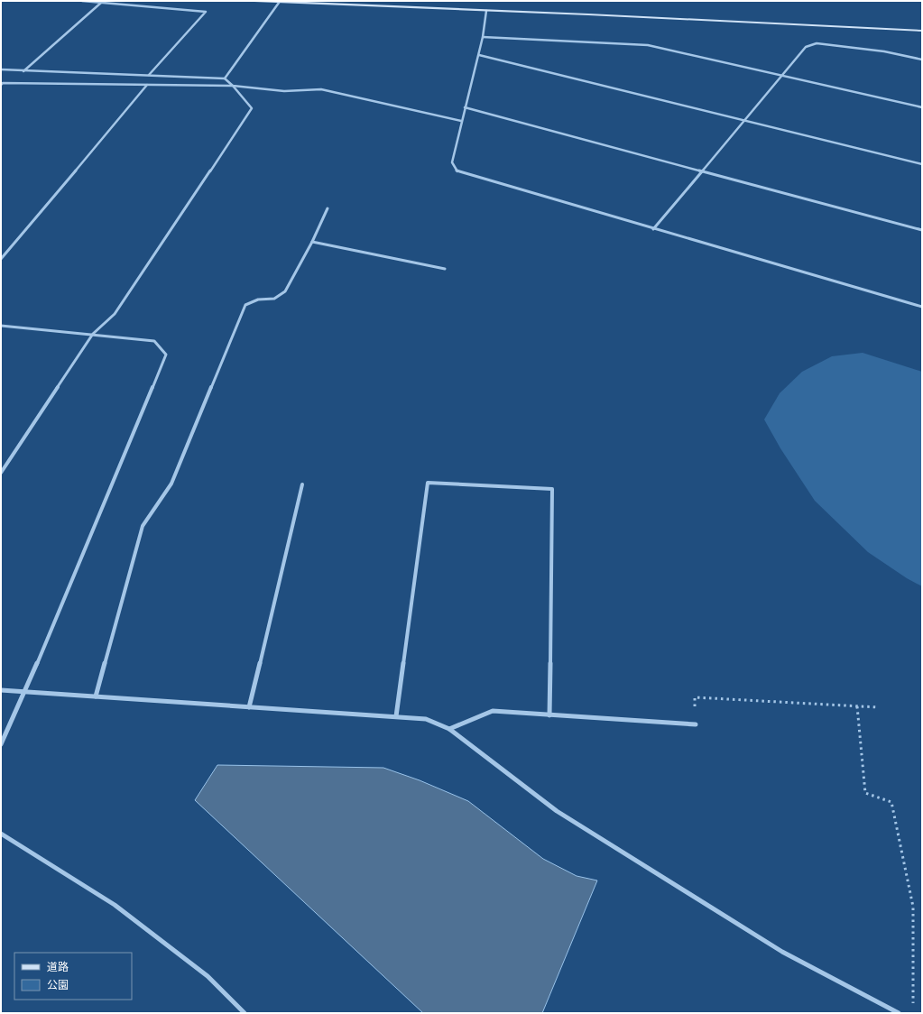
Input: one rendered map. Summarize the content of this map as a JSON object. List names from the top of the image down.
{
  "legend": ["道路", "公園"]
}
